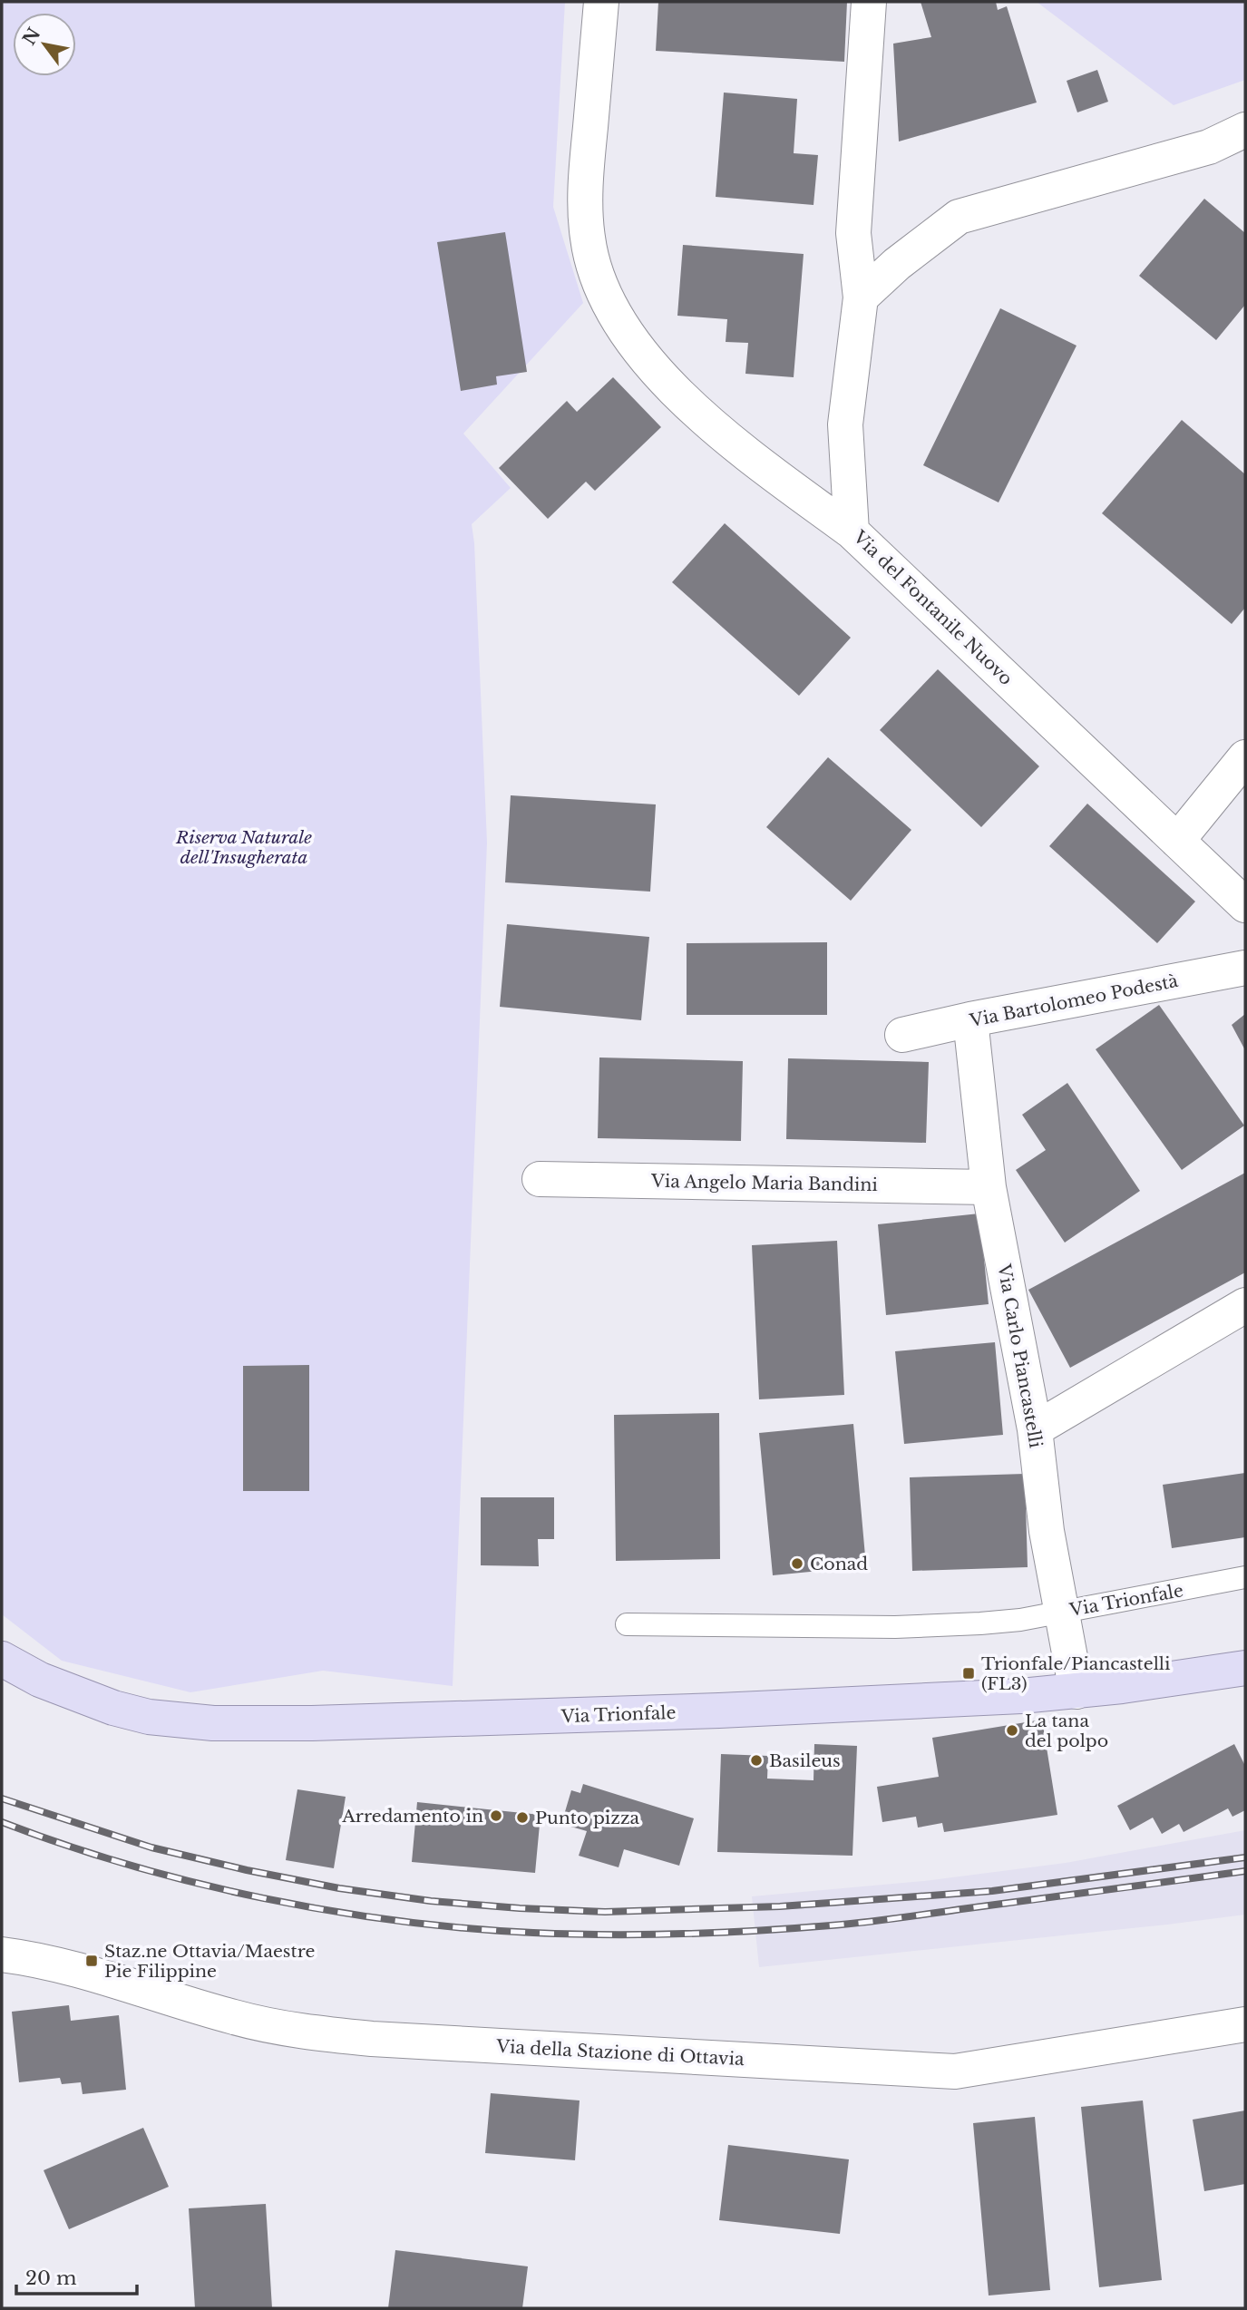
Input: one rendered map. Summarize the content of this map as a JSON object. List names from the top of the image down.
{
  "streets": {
    "main road": ["Via Trionfale"],
    "street": [
      "Via del Fontanile Nuovo",
      "Via Bartolomeo Podestà",
      "Via Angelo Maria Bandini",
      "Via Carlo Piancastelli",
      "Via della Stazione di Ottavia"
    ]
  },
  "crossings": [
    ["Via Bartolomeo Podestà", "Via Carlo Piancastelli"],
    ["Via Angelo Maria Bandini", "Via Carlo Piancastelli"],
    ["Via Carlo Piancastelli", "Via Trionfale"]
  ],
  "parks": ["Riserva Naturale dell'Insugherata"],
  "places": {
    "other": [
      "Conad",
      "La tana del polpo",
      "Basileus",
      "Arredamento in",
      "Punto pizza"
    ],
    "transit": ["Trionfale/Piancastelli (FL3)", "Staz.ne Ottavia/Maestre Pie Filippine"]
  },
  "scale_bar": "20 m",
  "north": "top left"
}
